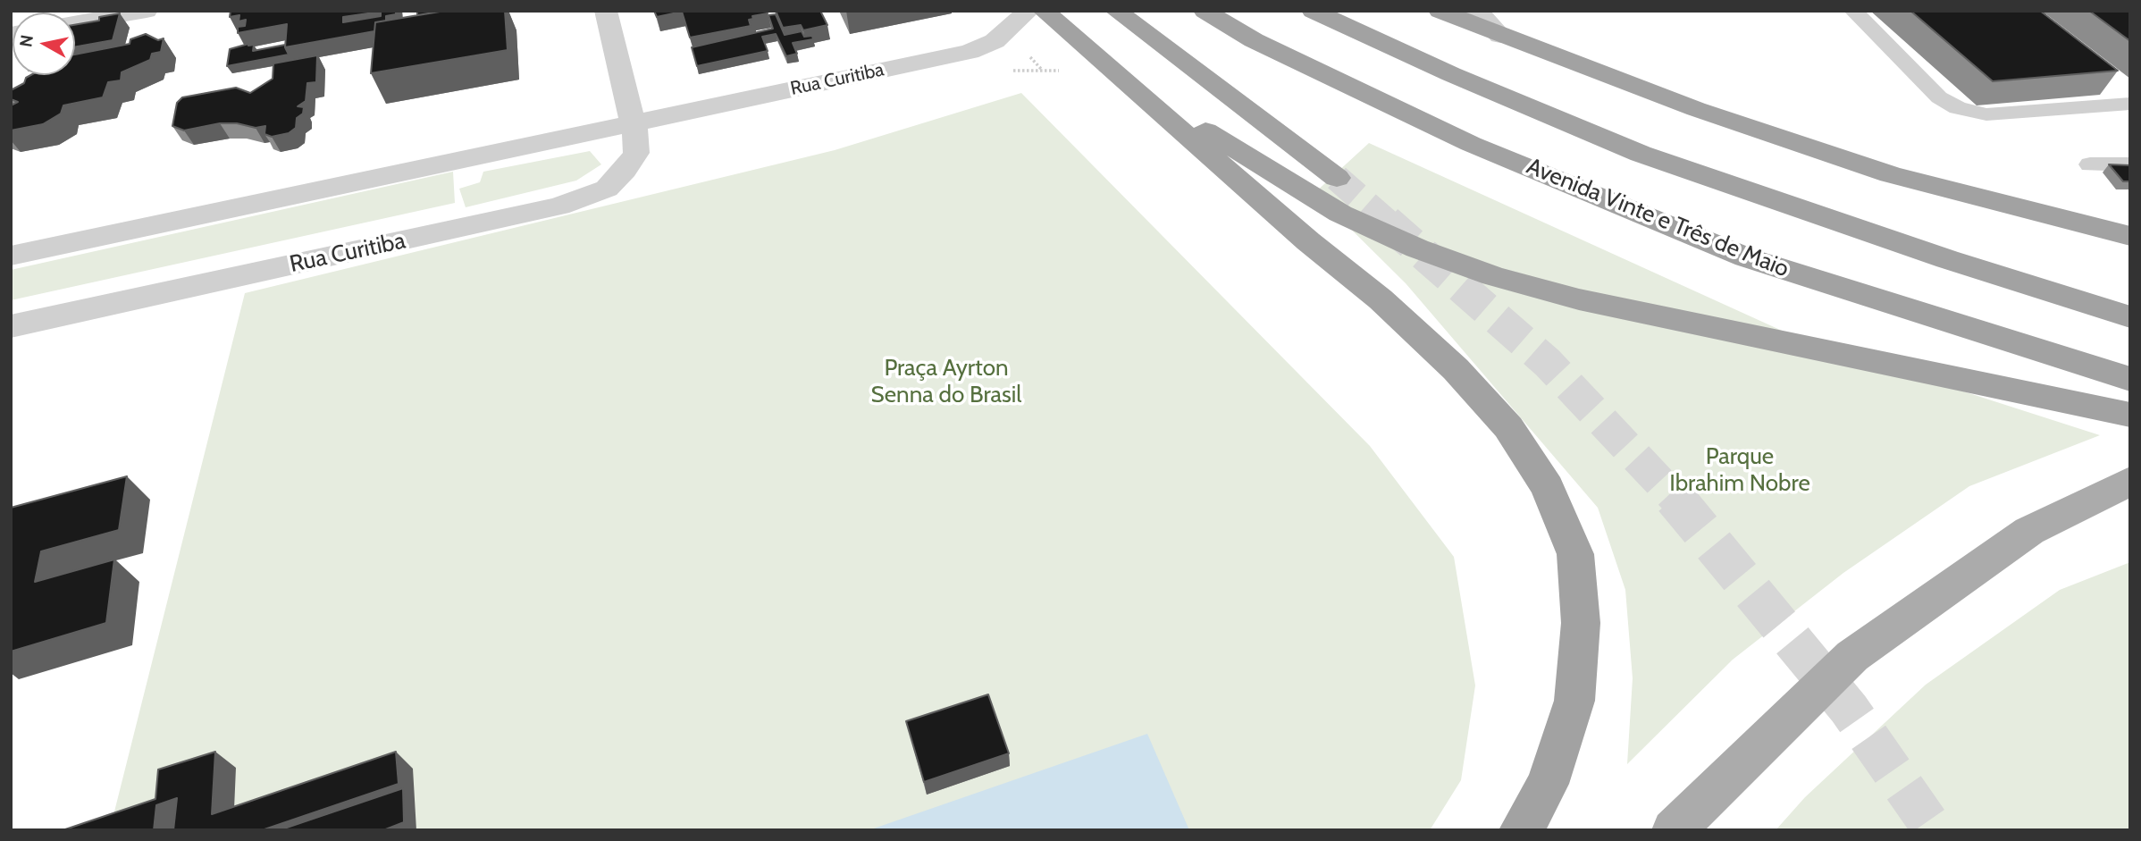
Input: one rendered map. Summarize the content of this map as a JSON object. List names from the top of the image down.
{
  "streets": {
    "highway": ["Avenida Vinte e Três de Maio"],
    "street": ["Rua Curitiba"]
  },
  "parks": ["Praça Ayrton Senna do Brasil", "Parque Ibrahim Nobre"],
  "north": "left"
}
